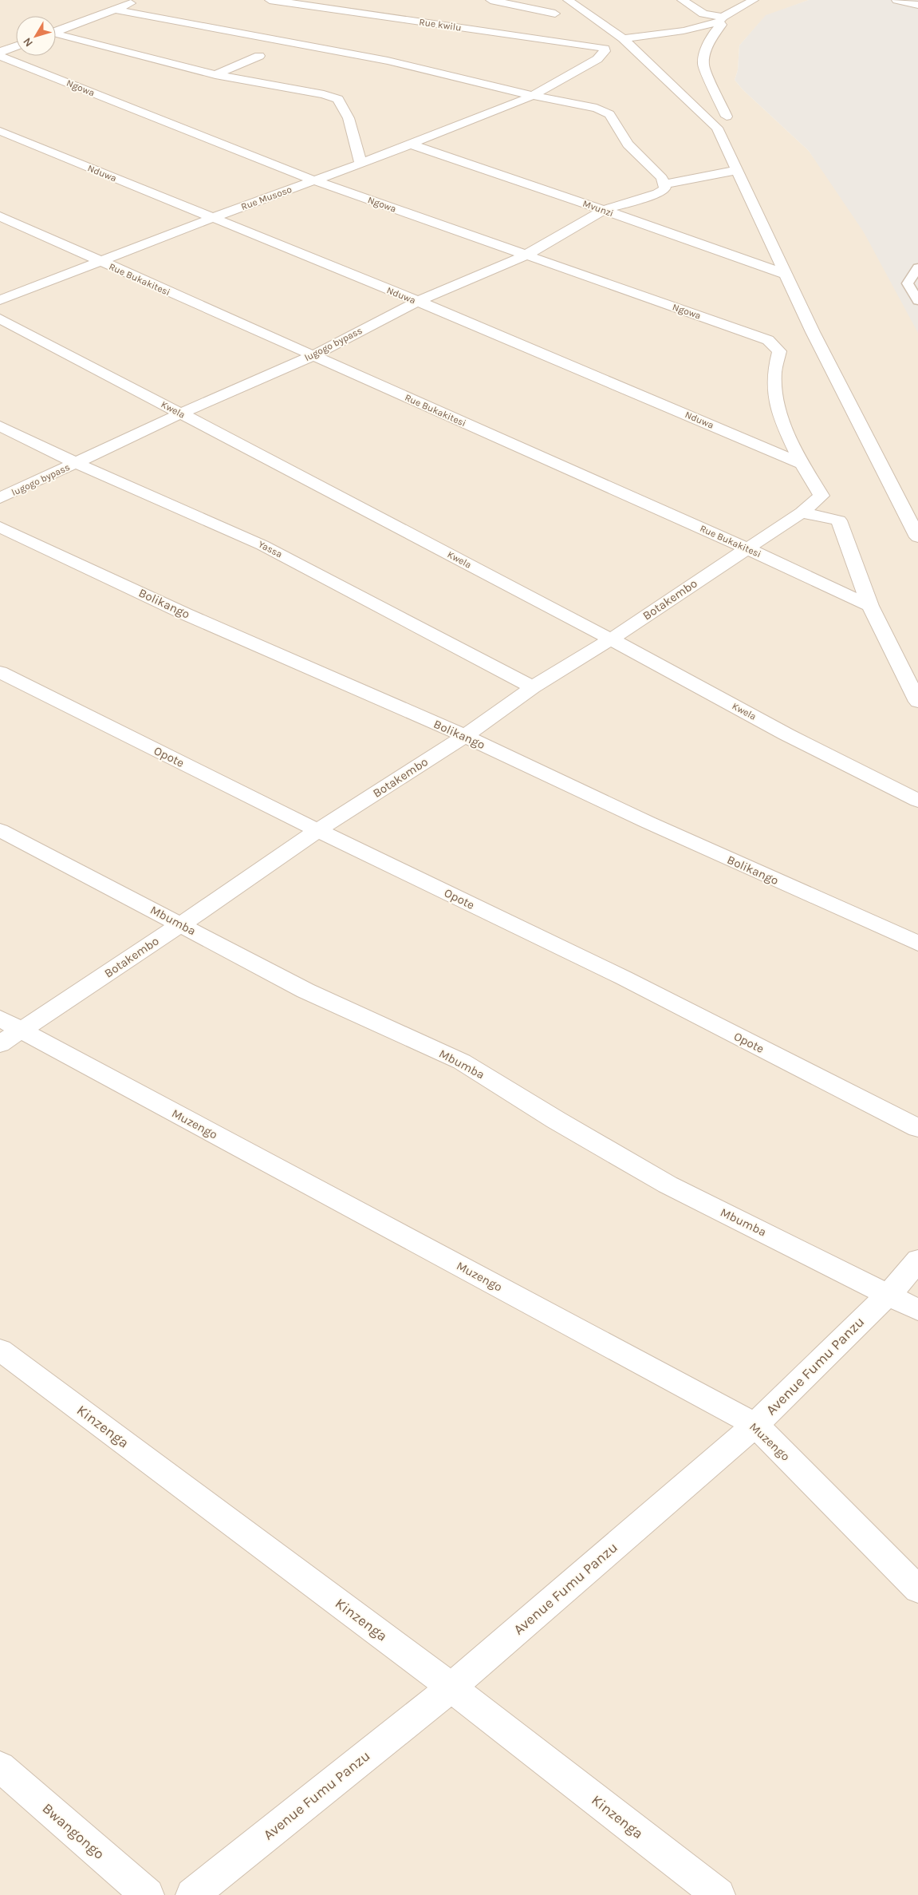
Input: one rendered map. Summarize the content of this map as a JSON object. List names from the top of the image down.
{
  "streets": {
    "street": [
      "Rue kwilu",
      "Ngowa",
      "Nduwa",
      "Rue Musoso",
      "Mvunzi",
      "Rue Bukakitesi",
      "lugogo bypass",
      "Kwela",
      "Yassa",
      "Botakembo",
      "Bolikango",
      "Opote",
      "Mbumba",
      "Muzengo",
      "Avenue Fumu Panzu",
      "Kinzenga",
      "Bwangongo"
    ]
  },
  "crossings": [
    ["Rue kwilu", "Rue Musoso"],
    ["Ngowa", "Nduwa"],
    ["Ngowa", "Rue Musoso"],
    ["Ngowa", "lugogo bypass"],
    ["Ngowa", "Botakembo"],
    ["Nduwa", "Rue Musoso"],
    ["Nduwa", "lugogo bypass"],
    ["Nduwa", "Botakembo"],
    ["Rue Musoso", "Mvunzi"],
    ["Rue Musoso", "Rue Bukakitesi"],
    ["Mvunzi", "lugogo bypass"],
    ["Rue Bukakitesi", "lugogo bypass"],
    ["Rue Bukakitesi", "Botakembo"],
    ["lugogo bypass", "Kwela"],
    ["lugogo bypass", "Yassa"],
    ["Kwela", "Botakembo"],
    ["Yassa", "Botakembo"],
    ["Botakembo", "Bolikango"],
    ["Botakembo", "Opote"],
    ["Botakembo", "Mbumba"],
    ["Botakembo", "Muzengo"],
    ["Mbumba", "Avenue Fumu Panzu"],
    ["Muzengo", "Avenue Fumu Panzu"],
    ["Avenue Fumu Panzu", "Kinzenga"]
  ],
  "north": "bottom left"
}
